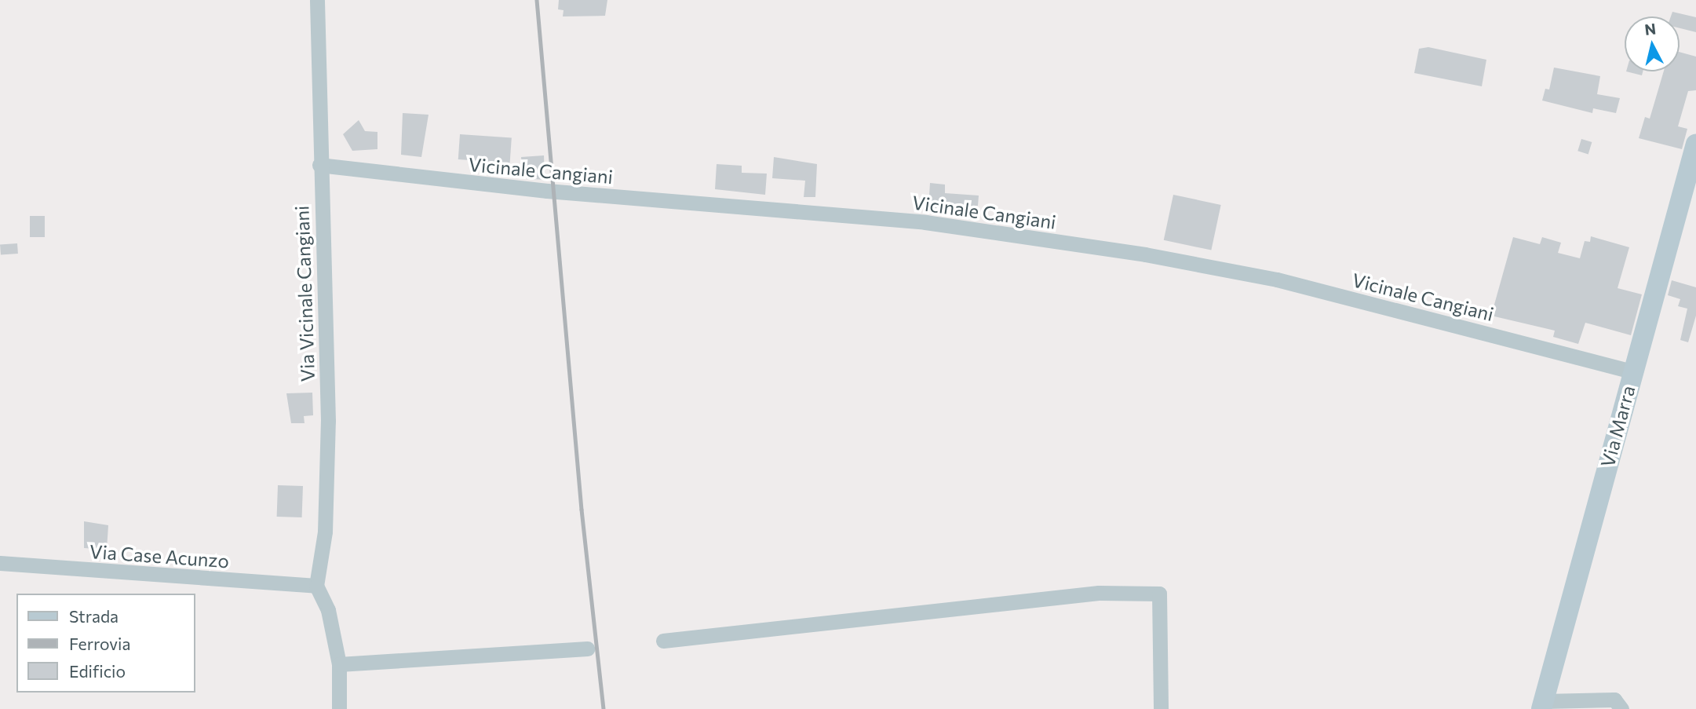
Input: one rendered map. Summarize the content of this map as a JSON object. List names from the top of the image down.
{
  "streets": {
    "main road": ["Via Marra"],
    "street": ["Vicinale Cangiani", "Via Vicinale Cangiani", "Via Case Acunzo"]
  },
  "crossings": [
    ["Vicinale Cangiani", "Via Vicinale Cangiani"],
    ["Vicinale Cangiani", "Via Marra"],
    ["Via Vicinale Cangiani", "Via Case Acunzo"]
  ],
  "legend": ["Strada", "Ferrovia", "Edificio"],
  "north": "top"
}
